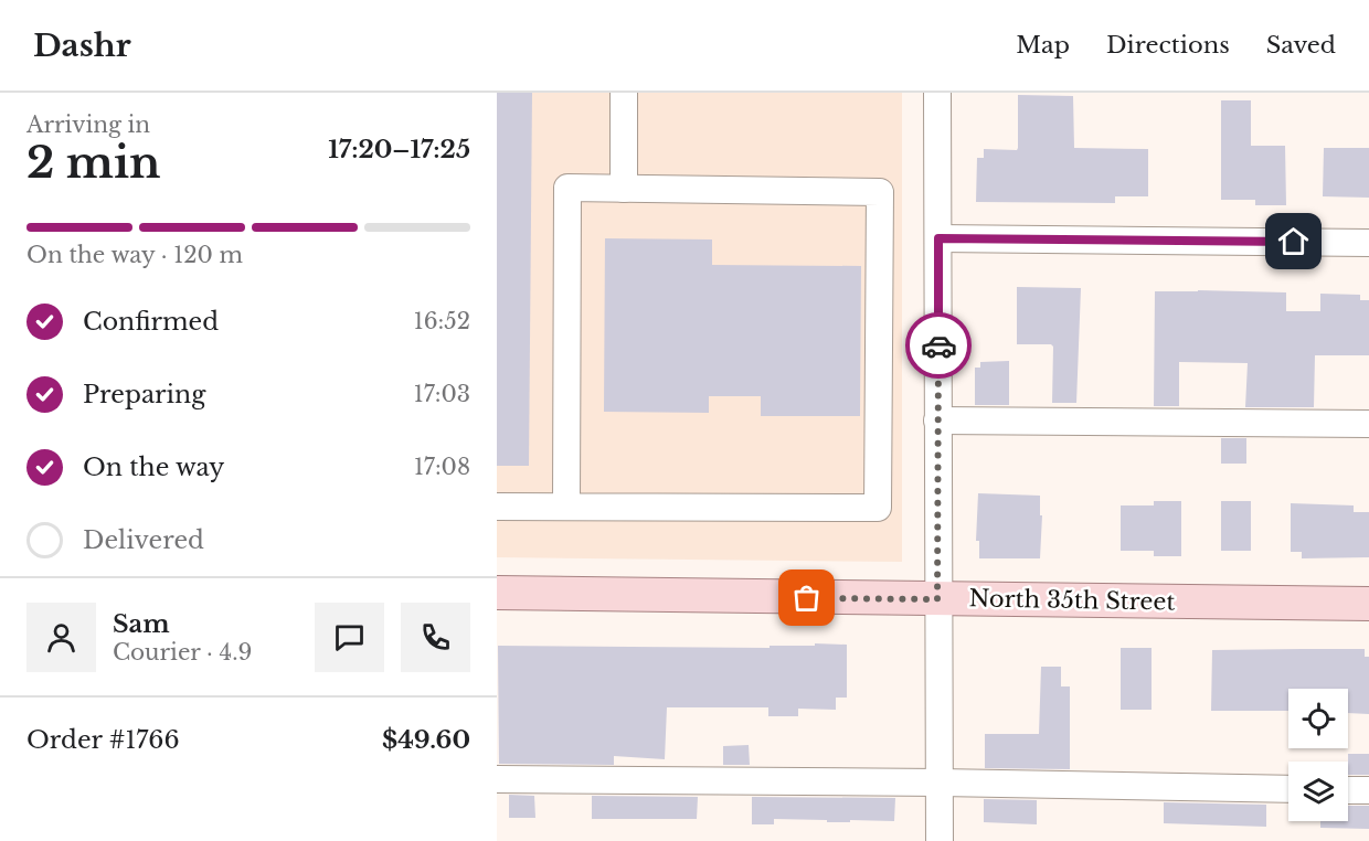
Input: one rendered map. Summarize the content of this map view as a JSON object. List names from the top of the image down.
{
  "streets": {
    "main road": ["North 35th Street"]
  },
  "page": {
    "header": "Dashr",
    "nav": ["Map", "Directions", "Saved"],
    "heading": ["2 min", "Arriving in", "17:20–17:25"],
    "panel": [
      "Sam",
      "Courier · 4.9",
      "Order #1766",
      "$49.60"
    ],
    "bar": "On the way · 120 m",
    "list": [
      ["Confirmed", "16:52"],
      ["Preparing", "17:03"],
      ["On the way", "17:08"],
      "Delivered"
    ]
  }
}
